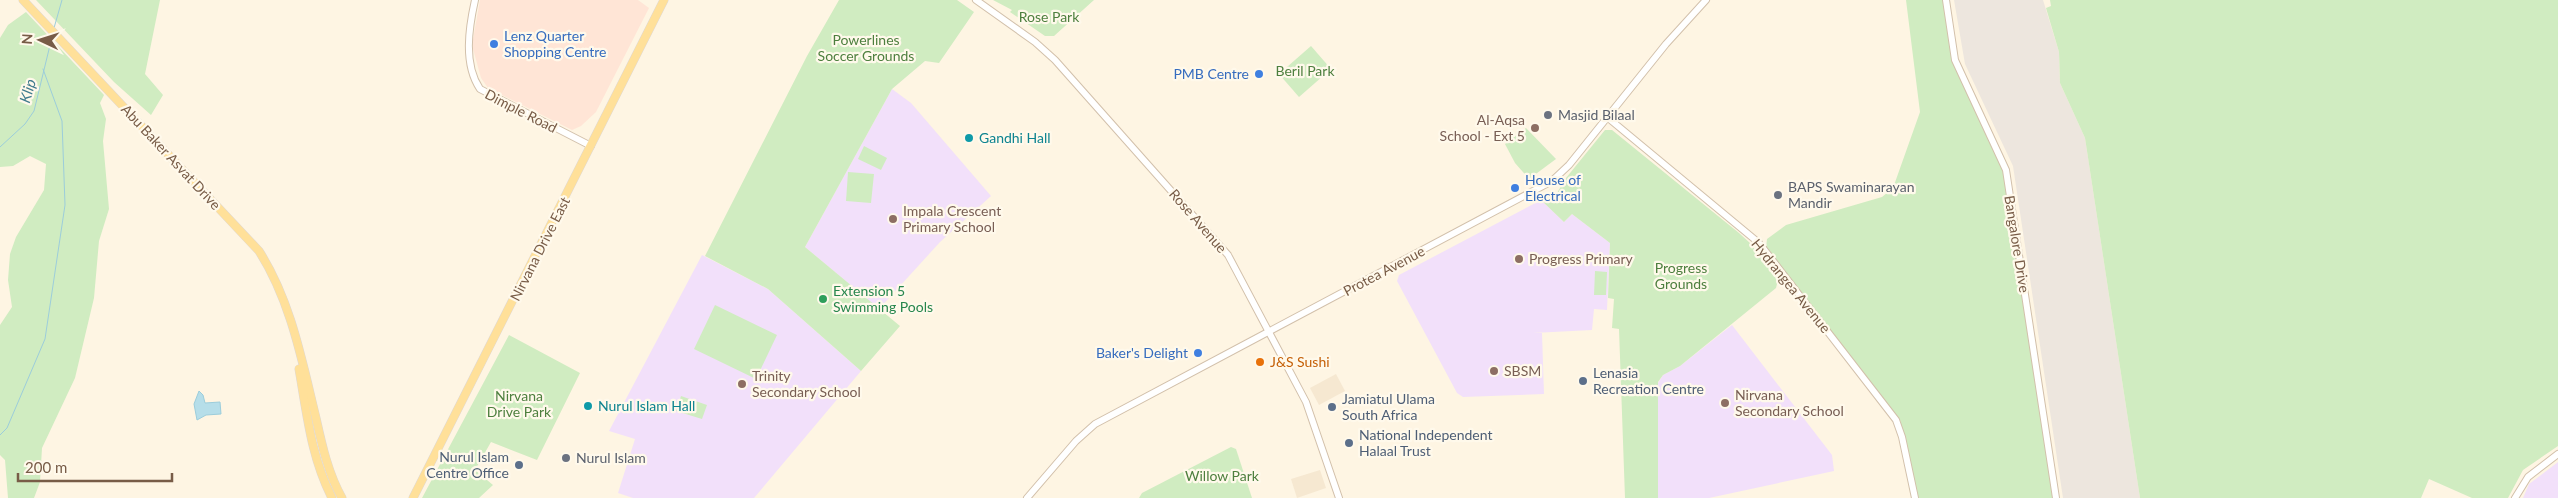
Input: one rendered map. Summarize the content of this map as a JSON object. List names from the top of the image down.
{
  "streets": {
    "main road": ["Abu Baker Asvat Drive", "Nirvana Drive East"],
    "street": [
      "Dimple Road",
      "Rose Avenue",
      "Bangalore Drive",
      "Protea Avenue",
      "Hydrangea Avenue"
    ]
  },
  "crossings": [
    ["Dimple Road", "Nirvana Drive East"],
    ["Rose Avenue", "Protea Avenue"],
    ["Protea Avenue", "Hydrangea Avenue"]
  ],
  "water": ["Klip"],
  "parks": [
    "Rose Park",
    "Powerlines Soccer Grounds",
    "Beril Park",
    "Progress Grounds",
    "Nirvana Drive Park",
    "Willow Park"
  ],
  "places": [
    "Lenz Quarter Shopping Centre",
    "PMB Centre",
    "Masjid Bilaal",
    "Al-Aqsa School - Ext 5",
    "Gandhi Hall",
    "House of Electrical",
    "BAPS Swaminarayan Mandir",
    "Impala Crescent Primary School",
    "Progress Primary",
    "Extension 5 Swimming Pools",
    "Baker's Delight",
    "J&S Sushi",
    "SBSM",
    "Lenasia Recreation Centre",
    "Trinity Secondary School",
    "Nirvana Secondary School",
    "Nurul Islam Hall",
    "Jamiatul Ulama South Africa",
    "National Independent Halaal Trust",
    "Nurul Islam",
    "Nurul Islam Centre Office"
  ],
  "scale_bar": "200 m",
  "north": "left"
}
